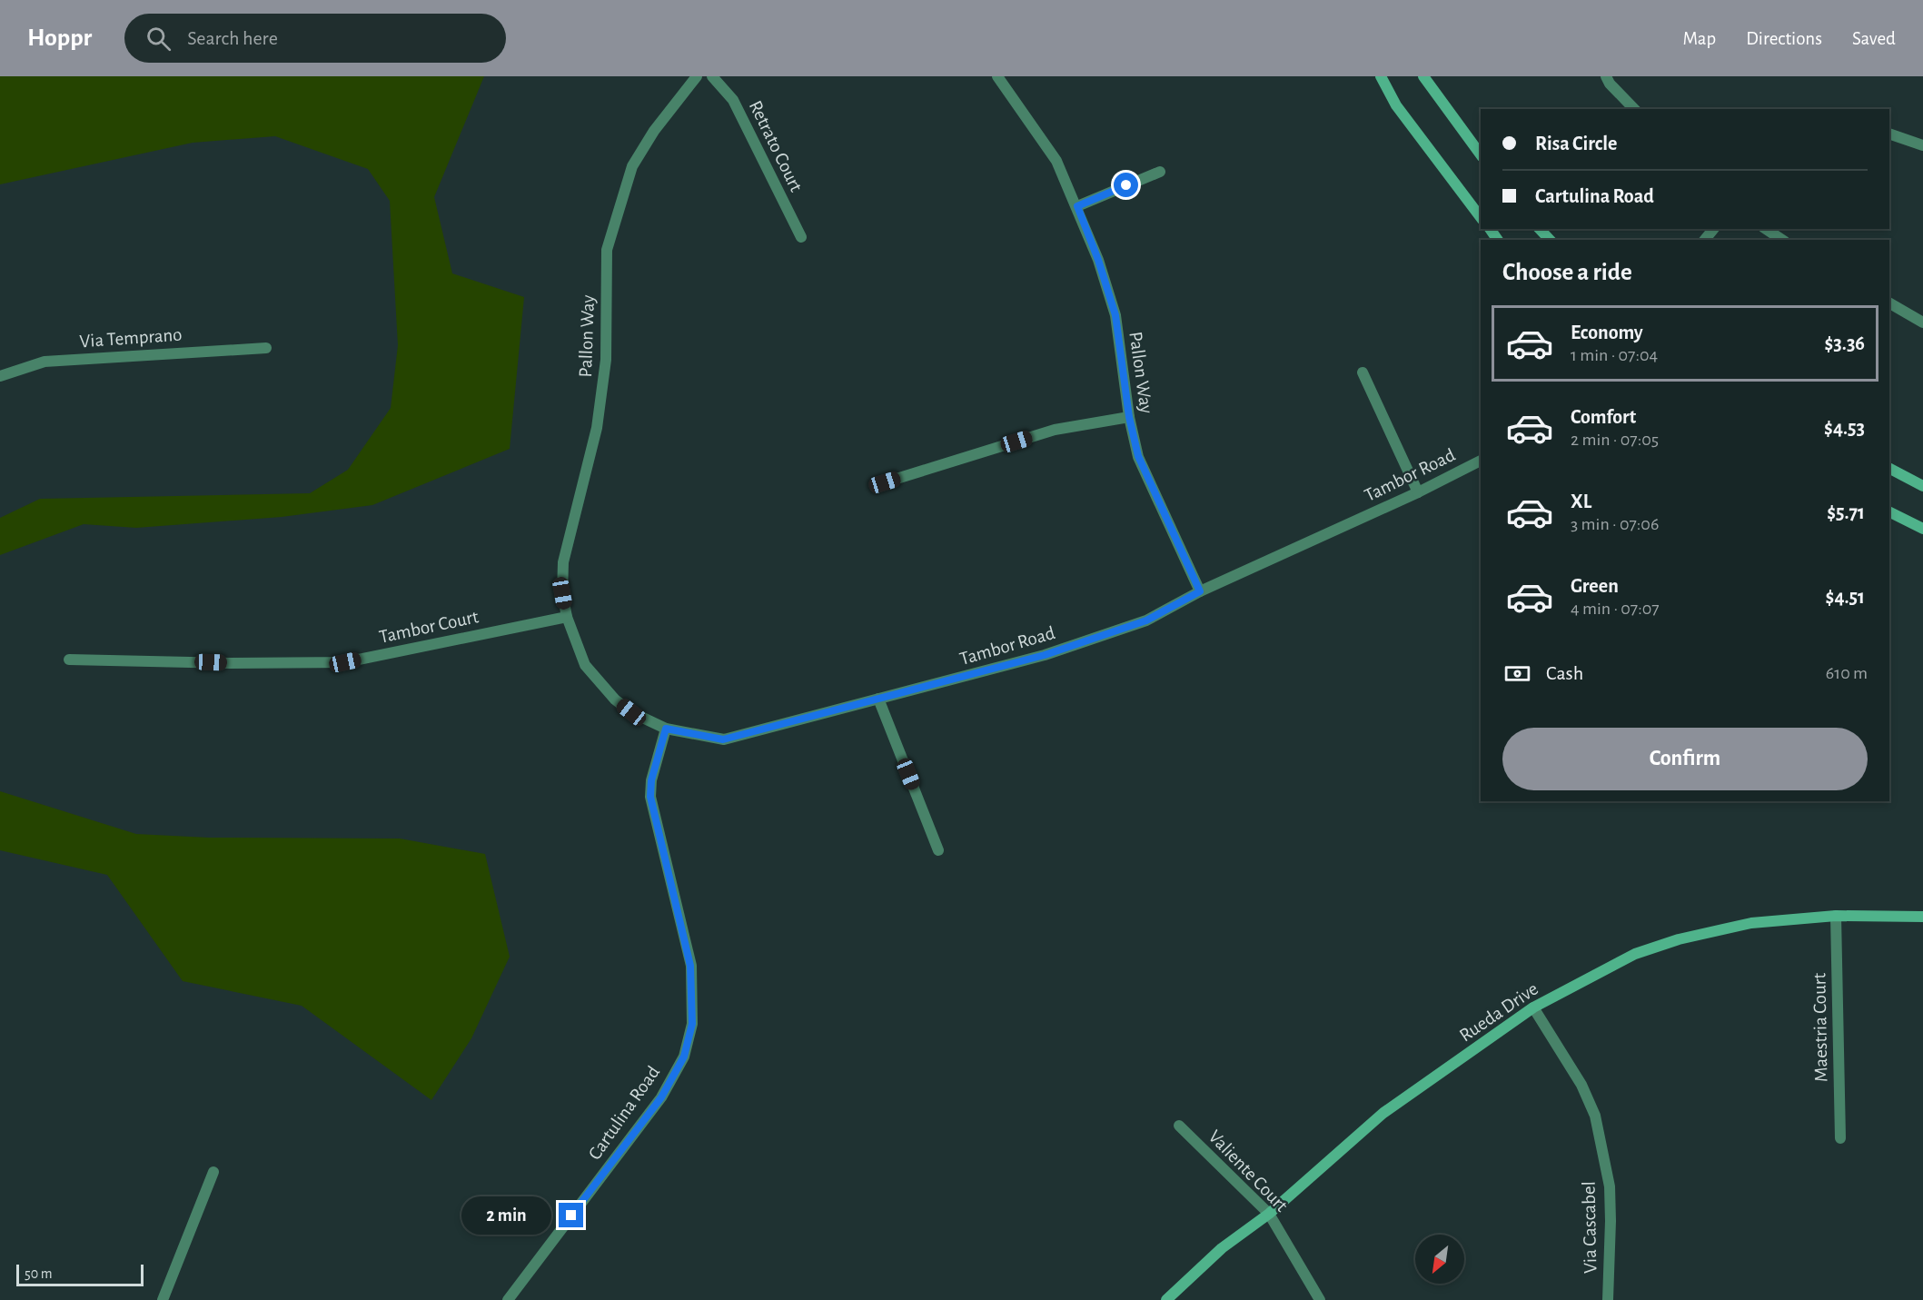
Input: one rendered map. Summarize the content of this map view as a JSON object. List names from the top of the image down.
{
  "streets": {
    "street": [
      "Retrato Court",
      "Pallon Way",
      "Via Temprano",
      "Tambor Road",
      "Tambor Court",
      "Rueda Drive",
      "Maestria Court",
      "Cartulina Road",
      "Valiente Court",
      "Via Cascabel"
    ]
  },
  "crossings": [
    ["Pallon Way", "Tambor Road"],
    ["Pallon Way", "Tambor Court"],
    ["Tambor Road", "Tambor Court"],
    ["Tambor Road", "Cartulina Road"],
    ["Rueda Drive", "Maestria Court"],
    ["Rueda Drive", "Valiente Court"],
    ["Rueda Drive", "Via Cascabel"]
  ],
  "scale_bar": "50 m",
  "north": "bottom left",
  "page": {
    "header": "Hoppr",
    "search": "Search here",
    "nav": ["Map", "Directions", "Saved"],
    "banner": ["Risa Circle", "Cartulina Road"],
    "heading": "Choose a ride",
    "list": [
      {
        "name": "Economy",
        "note": "1 min · 07:04",
        "value": "$3.36"
      },
      {
        "name": "Comfort",
        "note": "2 min · 07:05",
        "value": "$4.53"
      },
      {
        "name": "XL",
        "note": "3 min · 07:06",
        "value": "$5.71"
      },
      {
        "name": "Green",
        "note": "4 min · 07:07",
        "value": "$4.51"
      }
    ],
    "pay": ["Cash", "610 m"],
    "buttons": "Confirm",
    "bubble": "2 min",
    "scale": "50 m"
  }
}
